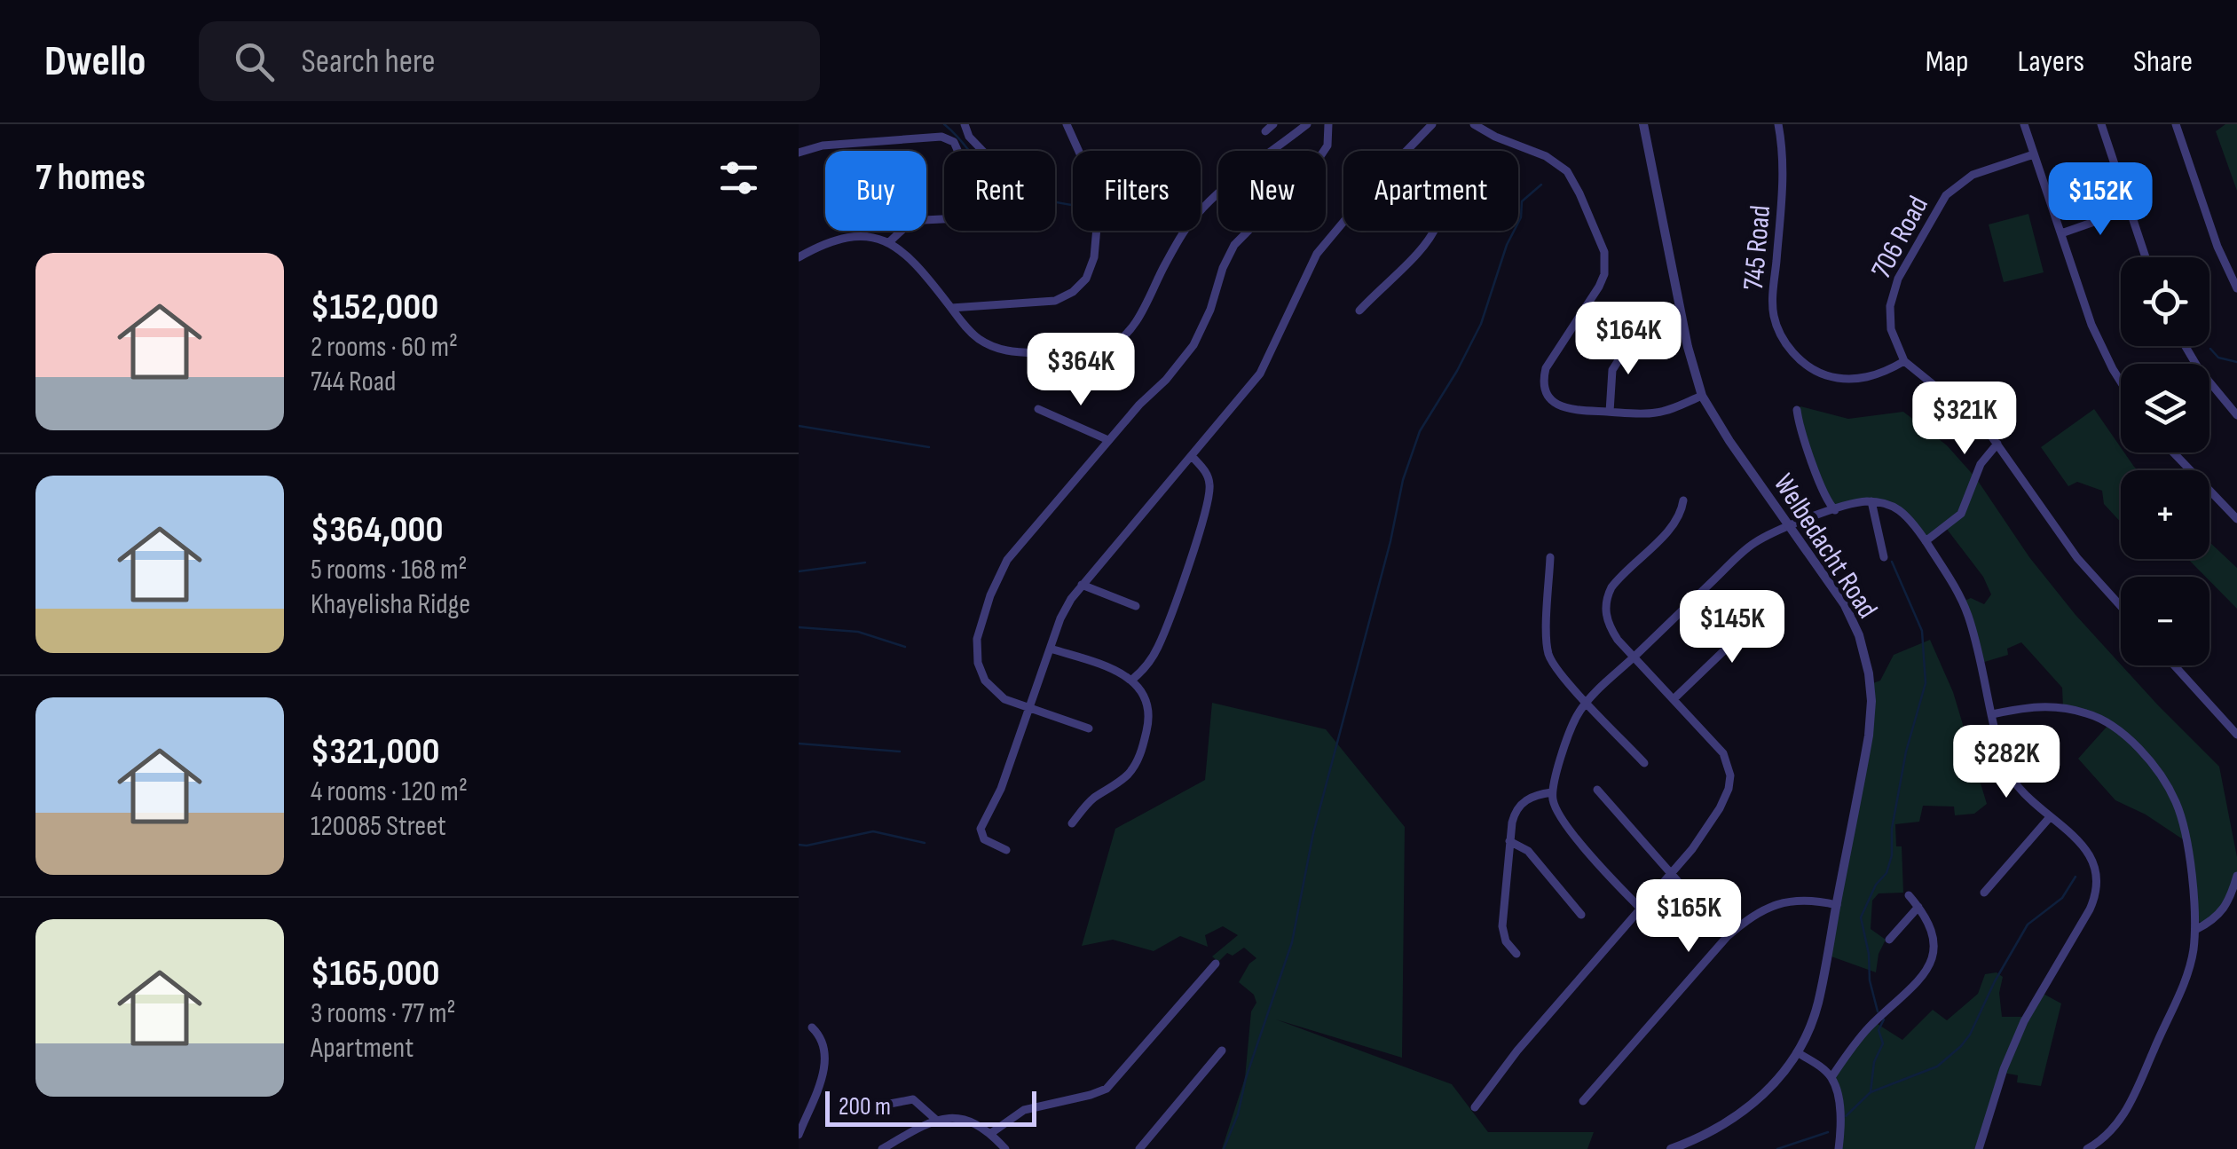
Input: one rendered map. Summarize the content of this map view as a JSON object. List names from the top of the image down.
{
  "streets": {
    "street": ["706 Road", "745 Road", "Welbedacht Road"]
  },
  "crossings": [
    ["706 Road", "745 Road"]
  ],
  "scale_bar": "200 m",
  "page": {
    "header": "Dwello",
    "search": "Search here",
    "nav": ["Map", "Layers", "Share"],
    "heading": "7 homes",
    "chip": [
      "Buy",
      "Rent",
      "Filters",
      "New",
      "Apartment"
    ],
    "price": [
      "$152K",
      "$164K",
      "$364K",
      "$321K",
      "$145K",
      "$282K",
      "$165K"
    ],
    "list": [
      {
        "name": "$152,000",
        "note": "2 rooms · 60 m² · 744 Road"
      },
      {
        "name": "$364,000",
        "note": "5 rooms · 168 m² · Khayelisha Ridge"
      },
      {
        "name": "$321,000",
        "note": "4 rooms · 120 m² · 120085 Street"
      },
      {
        "name": "$165,000",
        "note": "3 rooms · 77 m² · Apartment"
      }
    ],
    "map_buttons": ["+", "−"],
    "scale": "200 m"
  }
}
